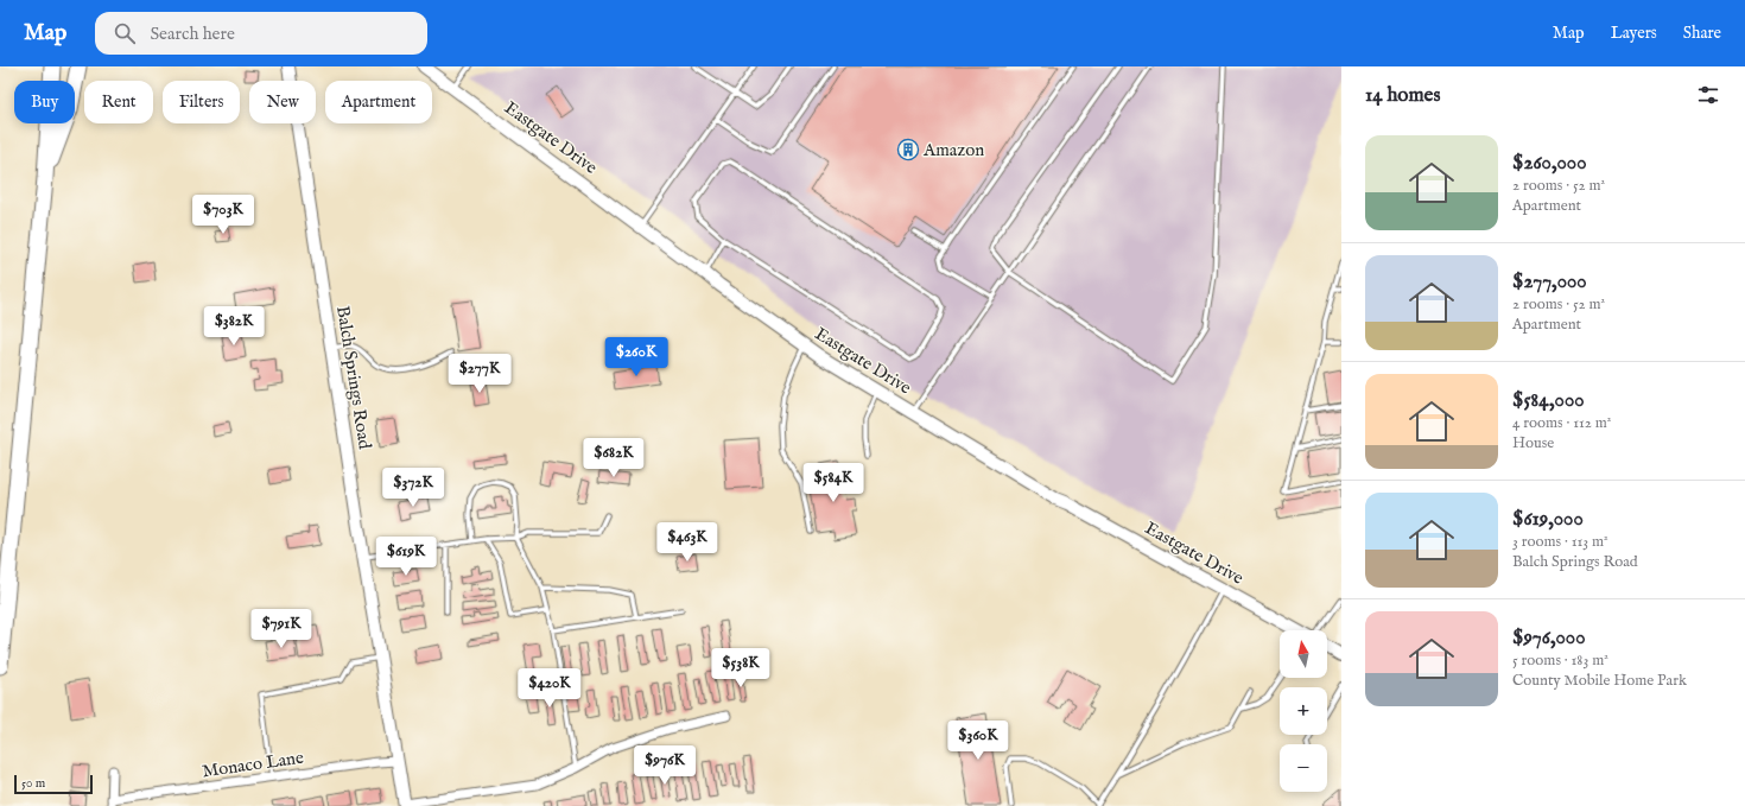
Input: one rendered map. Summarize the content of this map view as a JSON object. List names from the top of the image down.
{
  "streets": {
    "street": ["Eastgate Drive", "Balch Springs Road", "Monaco Lane"]
  },
  "crossings": [
    ["Balch Springs Road", "Monaco Lane"]
  ],
  "places": {
    "building": ["Amazon"]
  },
  "scale_bar": "50 m",
  "north": "top",
  "page": {
    "header": "Map",
    "search": "Search here",
    "nav": ["Map", "Layers", "Share"],
    "heading": "14 homes",
    "chip": [
      "Buy",
      "Rent",
      "Filters",
      "New",
      "Apartment"
    ],
    "list": [
      {
        "name": "$260,000",
        "note": "2 rooms · 52 m² · Apartment"
      },
      {
        "name": "$277,000",
        "note": "2 rooms · 52 m² · Apartment"
      },
      {
        "name": "$584,000",
        "note": "4 rooms · 112 m² · House"
      },
      {
        "name": "$619,000",
        "note": "3 rooms · 113 m² · Balch Springs Road"
      },
      {
        "name": "$976,000",
        "note": "5 rooms · 183 m² · County Mobile Home Park"
      }
    ],
    "price": [
      "$703K",
      "$382K",
      "$260K",
      "$277K",
      "$682K",
      "$584K",
      "$372K",
      "$463K",
      "$619K",
      "$791K",
      "$538K",
      "$420K",
      "$360K",
      "$976K"
    ],
    "map_buttons": ["+", "−"],
    "scale": "50 m"
  }
}
